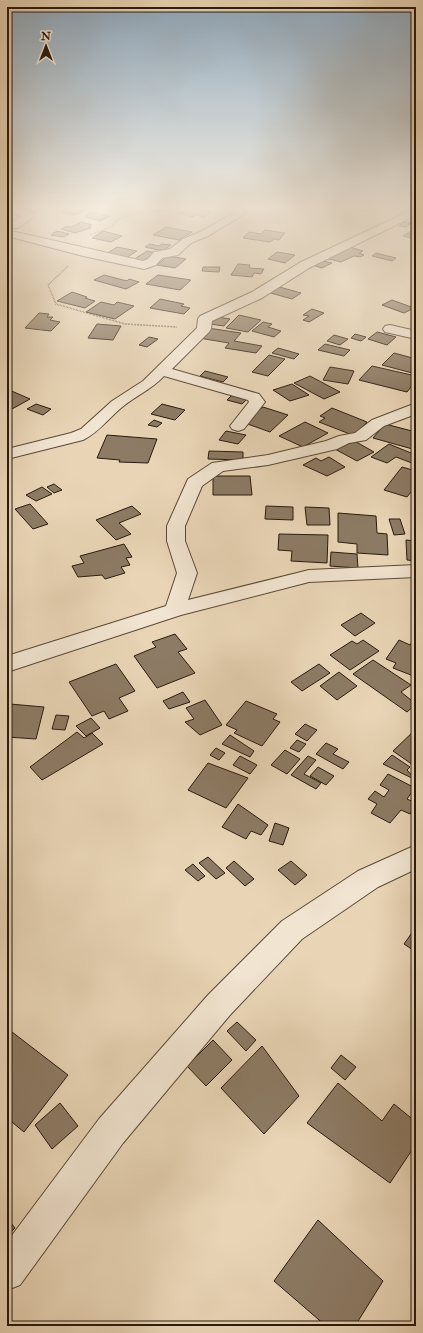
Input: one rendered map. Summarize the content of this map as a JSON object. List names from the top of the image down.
{
  "north": "top"
}
